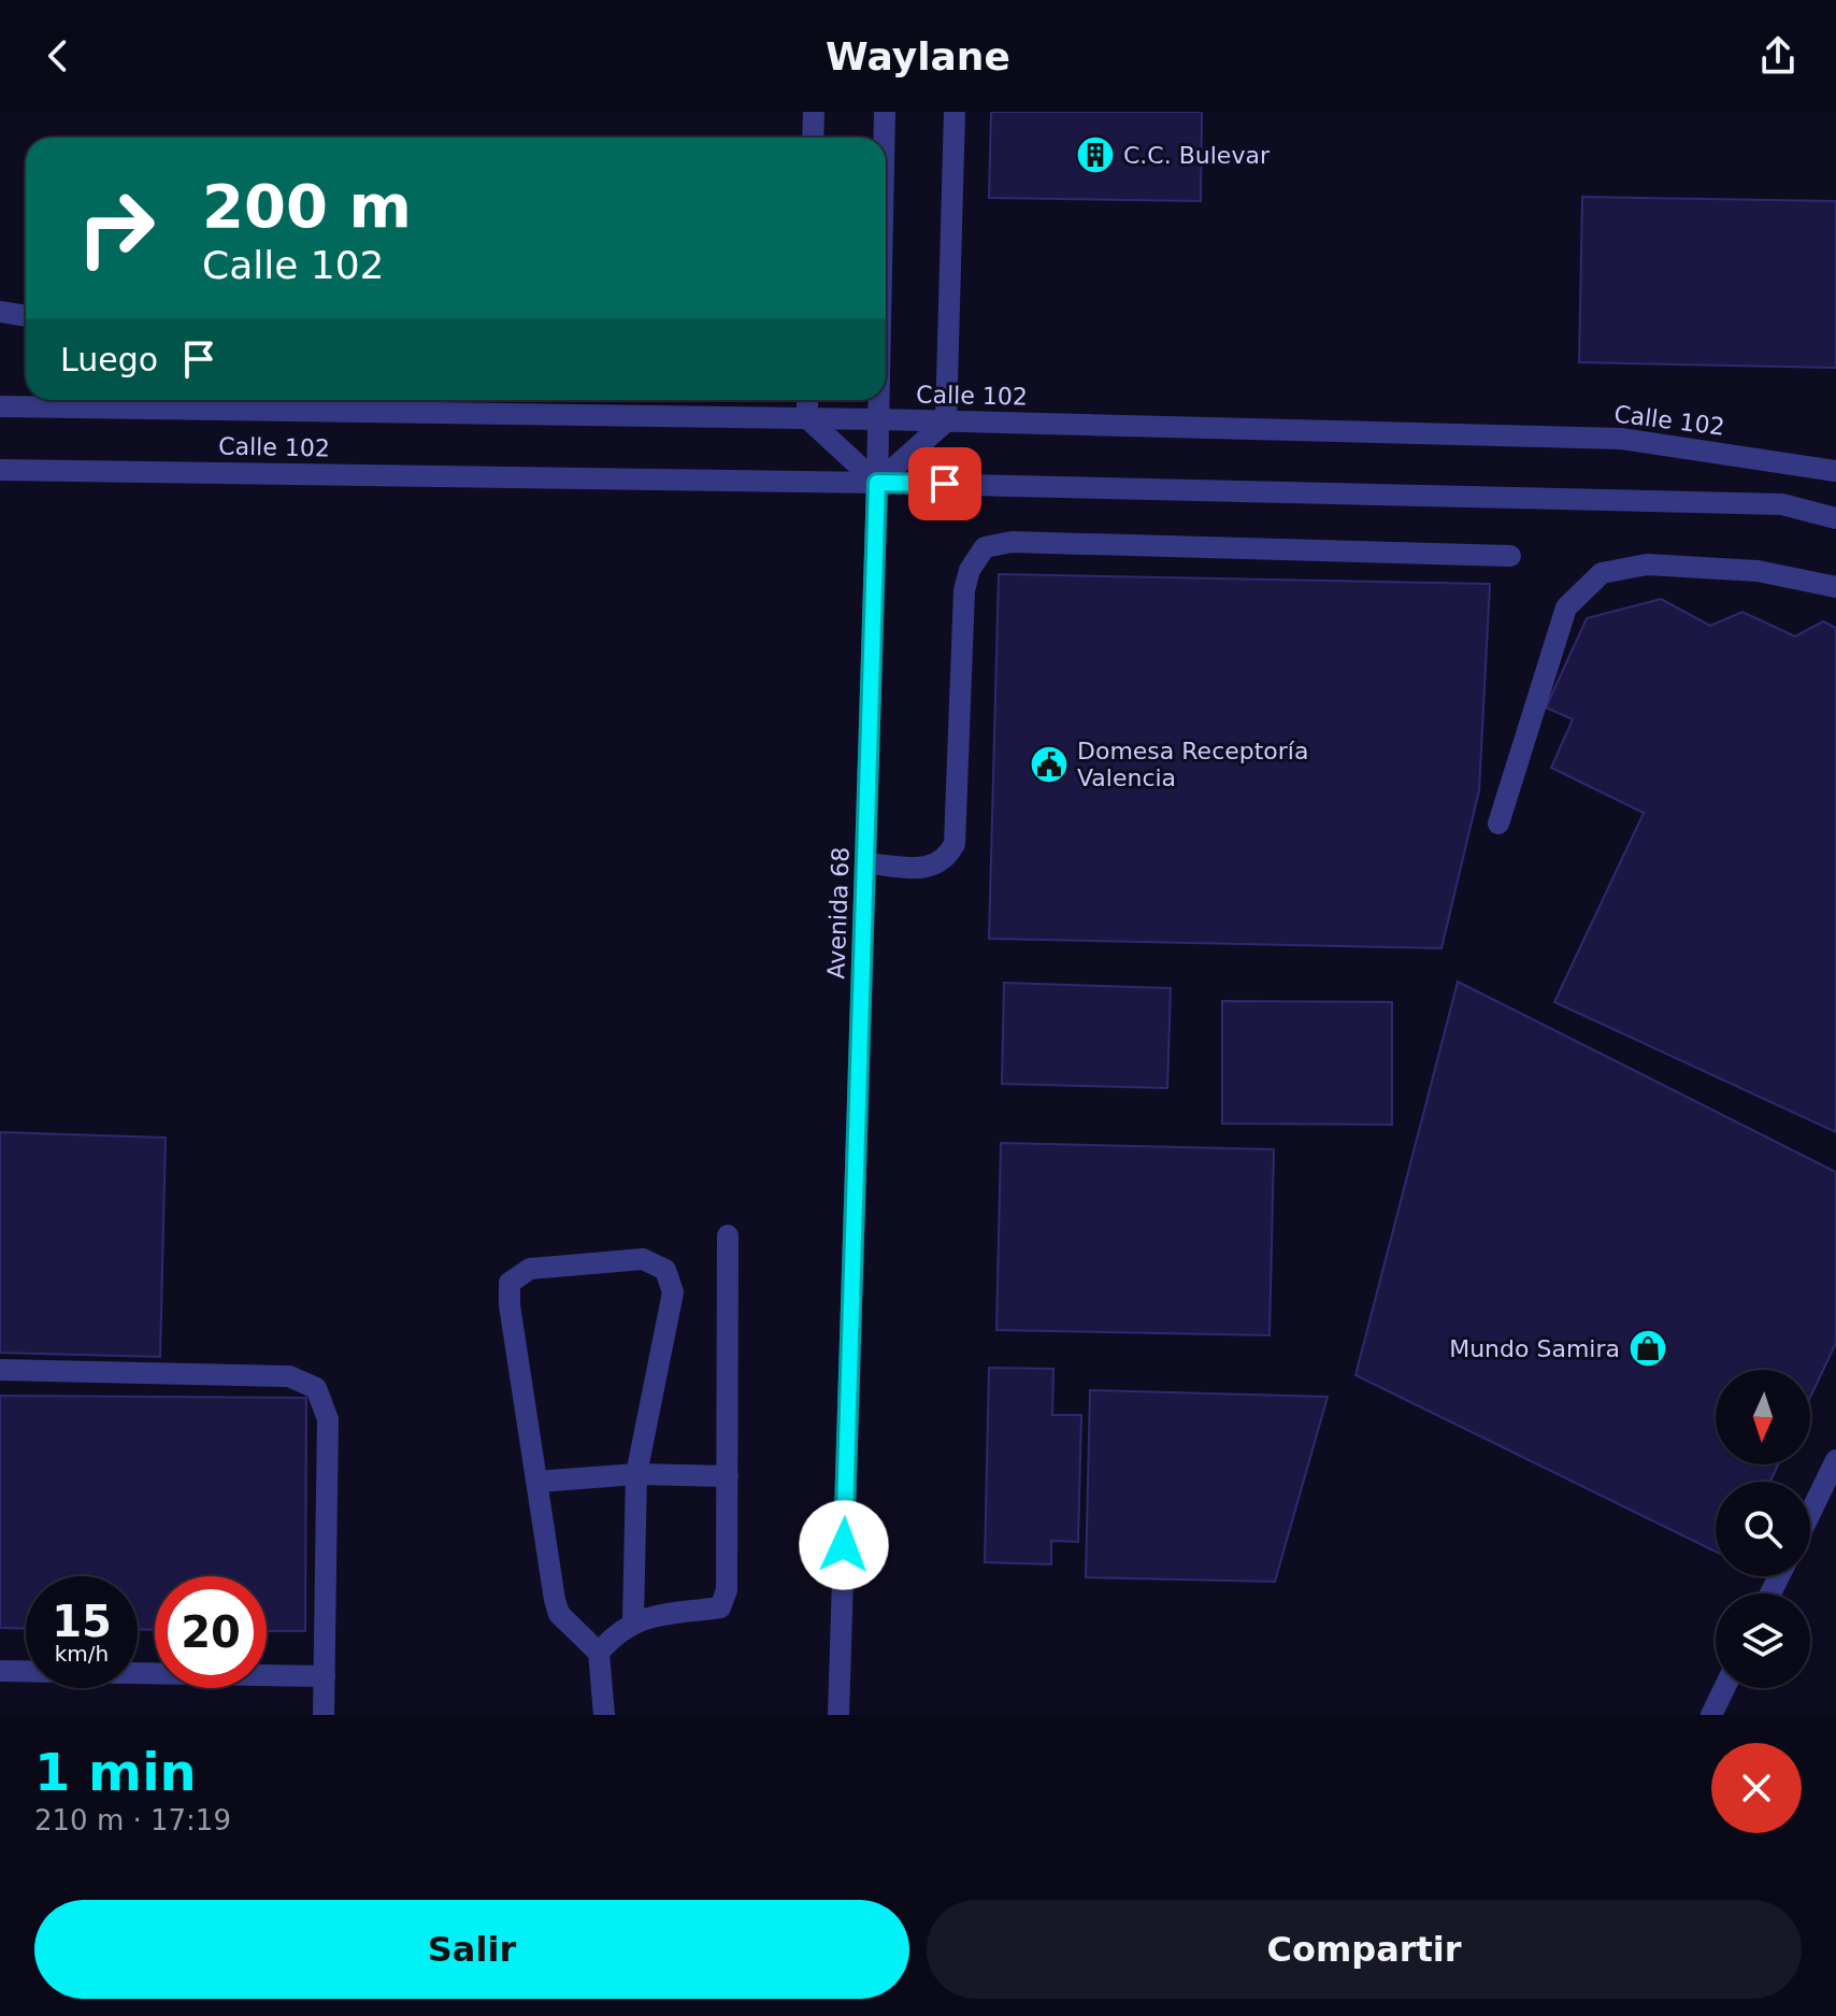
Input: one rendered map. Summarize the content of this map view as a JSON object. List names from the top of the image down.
{
  "streets": {
    "street": ["Calle 102", "Avenida 68"]
  },
  "crossings": [
    ["Calle 102", "Avenida 68"]
  ],
  "places": {
    "building": ["C.C. Bulevar"],
    "public building": ["Domesa Receptoría Valencia"],
    "shop": ["Mundo Samira"]
  },
  "north": "bottom",
  "page": {
    "header": "Waylane",
    "turn": ["200 m", "Calle 102"],
    "then": "Luego",
    "speed": "15 km/h",
    "limit": "20",
    "heading": ["1 min", "210 m · 17:19"],
    "buttons": ["Salir", "Compartir"]
  }
}
